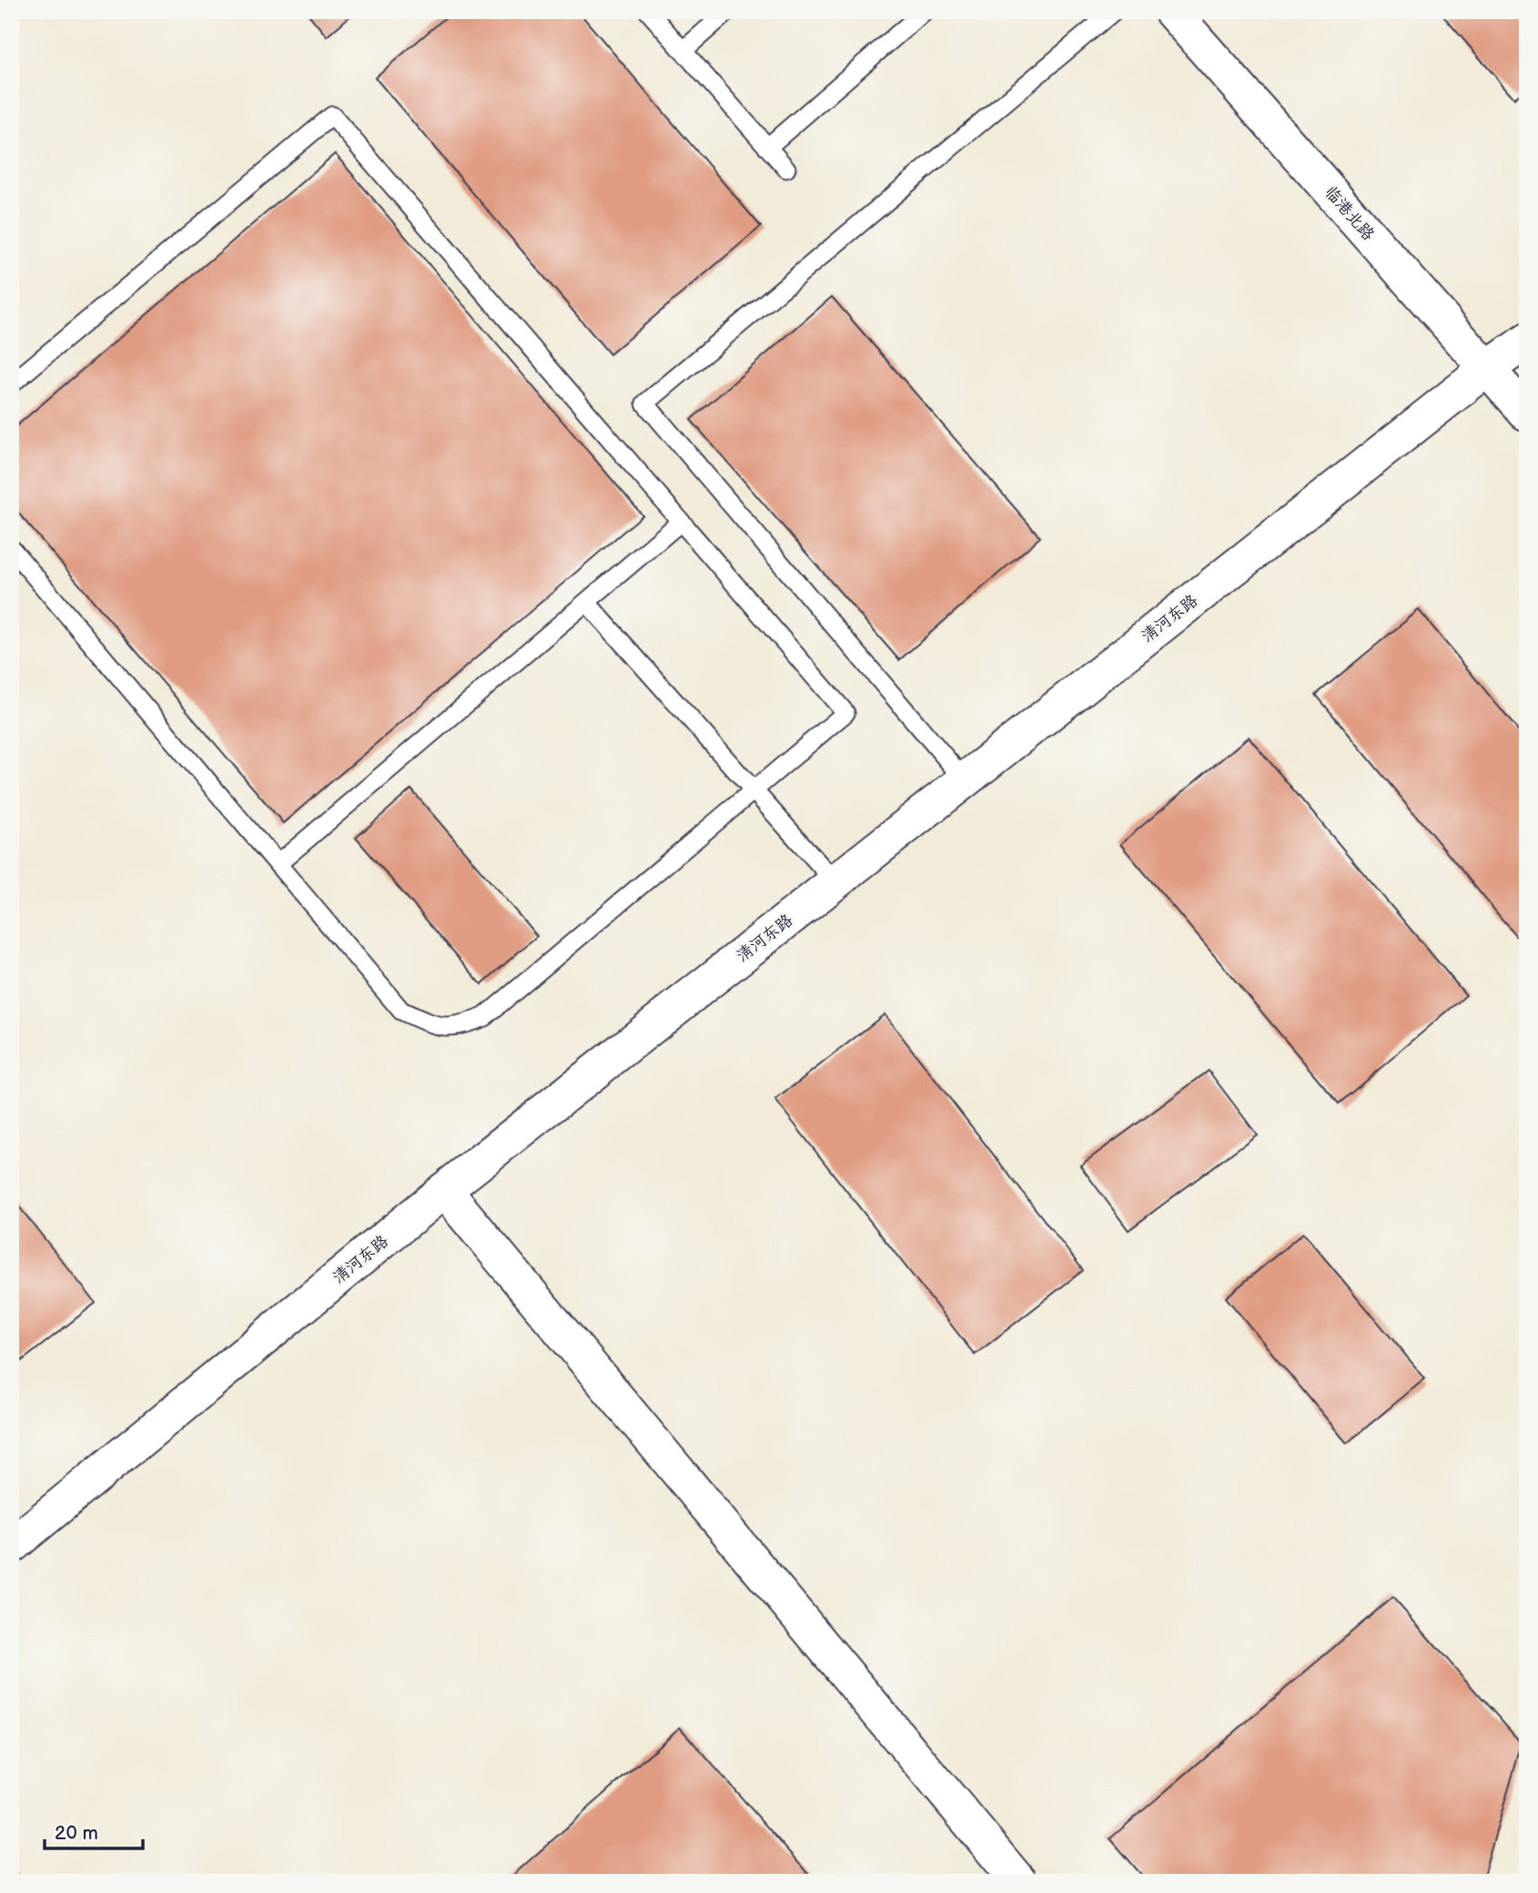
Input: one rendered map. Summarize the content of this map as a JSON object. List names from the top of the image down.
{
  "streets": {
    "street": ["临港北路", "清河东路"]
  },
  "crossings": [
    ["临港北路", "清河东路"]
  ],
  "scale_bar": "20 m"
}
